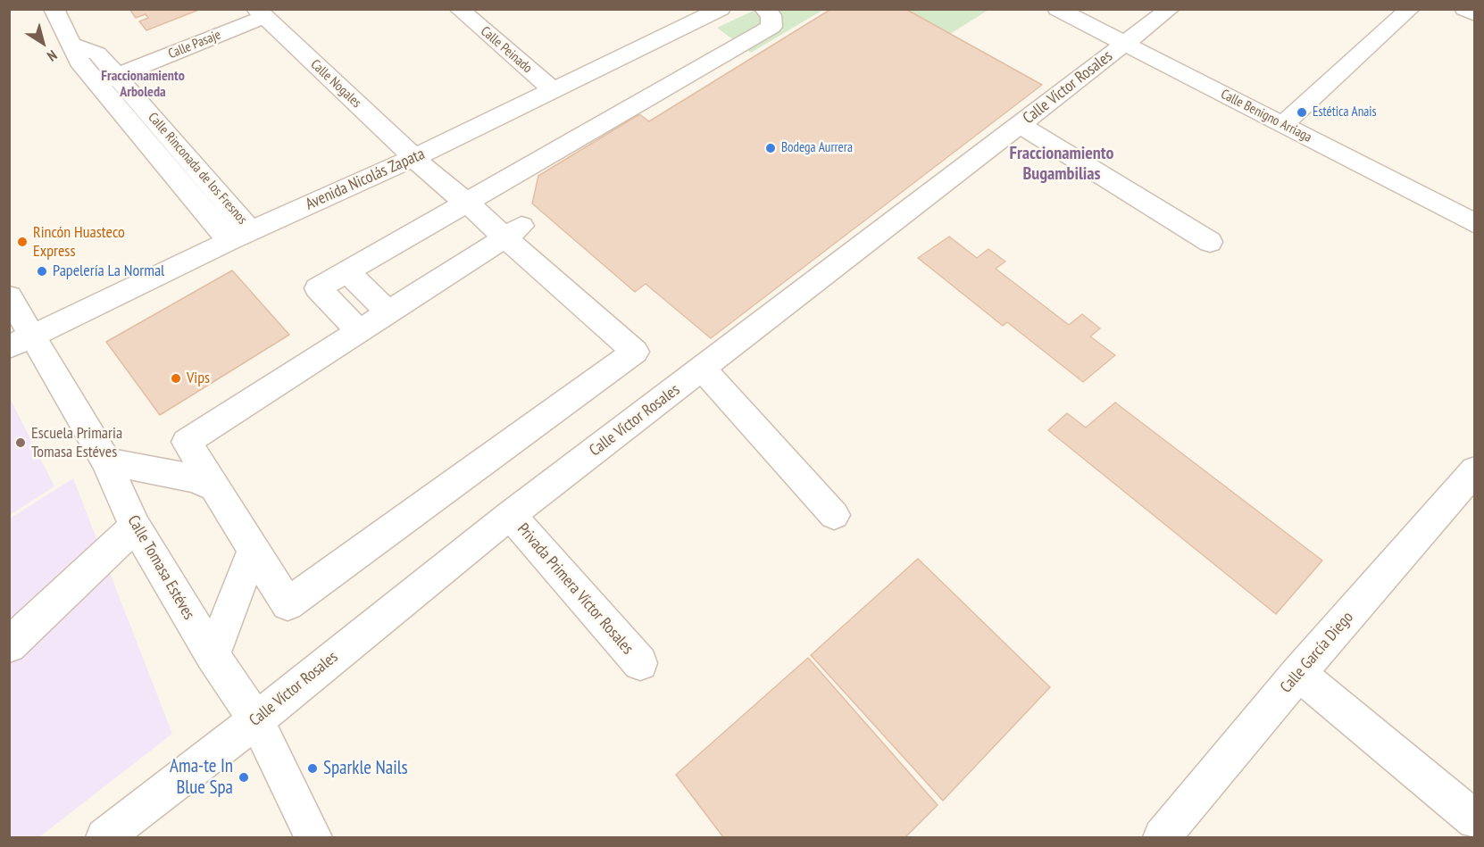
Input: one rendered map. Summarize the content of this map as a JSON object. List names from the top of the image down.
{
  "streets": {
    "street": [
      "Calle Pasaje",
      "Calle Peinado",
      "Calle Nogales",
      "Calle Víctor Rosales",
      "Calle Benigno Arriaga",
      "Calle Rinconada de los Fresnos",
      "Avenida Nicolás Zapata",
      "Calle Tomasa Estéves",
      "Privada Primera Víctor Rosales",
      "Calle García Diego"
    ]
  },
  "crossings": [
    ["Calle Pasaje", "Calle Nogales"],
    ["Calle Pasaje", "Calle Rinconada de los Fresnos"],
    ["Calle Peinado", "Avenida Nicolás Zapata"],
    ["Calle Nogales", "Avenida Nicolás Zapata"],
    ["Calle Víctor Rosales", "Calle Benigno Arriaga"],
    ["Calle Víctor Rosales", "Calle Tomasa Estéves"],
    ["Calle Víctor Rosales", "Privada Primera Víctor Rosales"],
    ["Calle Rinconada de los Fresnos", "Avenida Nicolás Zapata"],
    ["Avenida Nicolás Zapata", "Calle Tomasa Estéves"]
  ],
  "districts": ["Fraccionamiento Arboleda", "Fraccionamiento Bugambilias"],
  "places": [
    "Estética Anais",
    "Bodega Aurrera",
    "Rincón Huasteco Express",
    "Papelería La Normal",
    "Vips",
    "Escuela Primaria Tomasa Estéves",
    "Sparkle Nails",
    "Ama-te In Blue Spa"
  ],
  "north": "bottom right"
}
